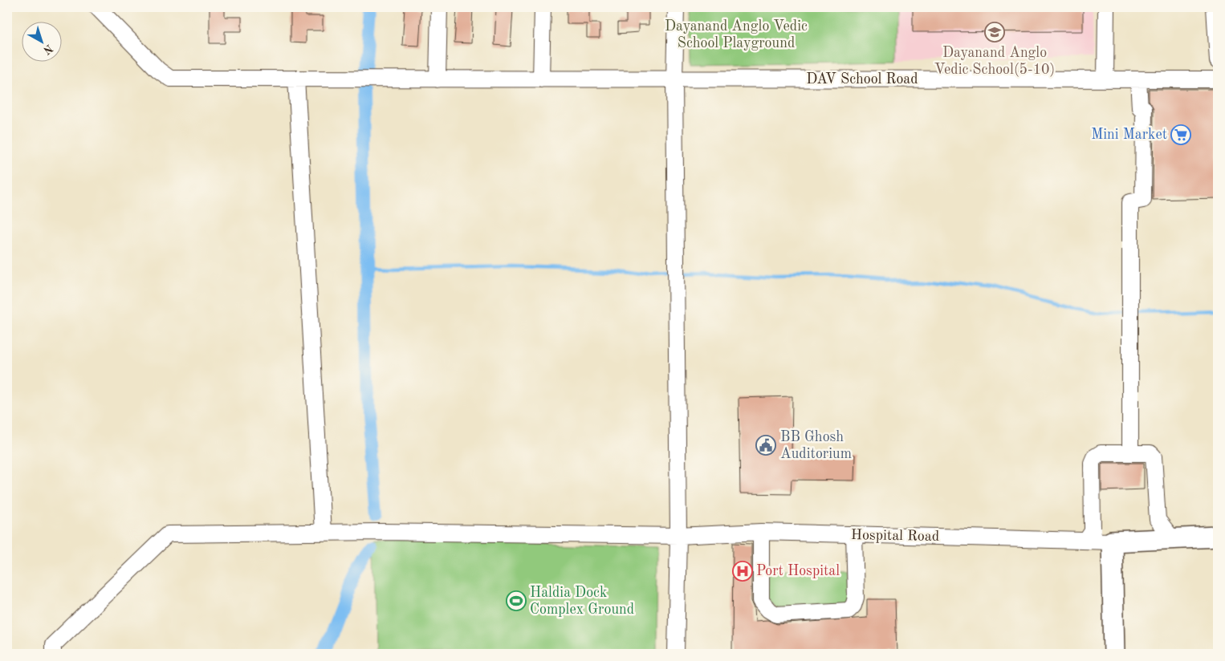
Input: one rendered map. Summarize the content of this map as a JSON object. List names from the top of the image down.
{
  "streets": {
    "street": ["DAV School Road", "Hospital Road"]
  },
  "parks": ["Dayanand Anglo Vedic School Playground"],
  "places": {
    "school or university": ["Dayanand Anglo Vedic School(5-10)"],
    "supermarket": ["Mini Market"],
    "public building": ["BB Ghosh Auditorium"],
    "hospital": ["Port Hospital"],
    "sports": ["Haldia Dock Complex Ground"]
  },
  "north": "bottom right"
}
